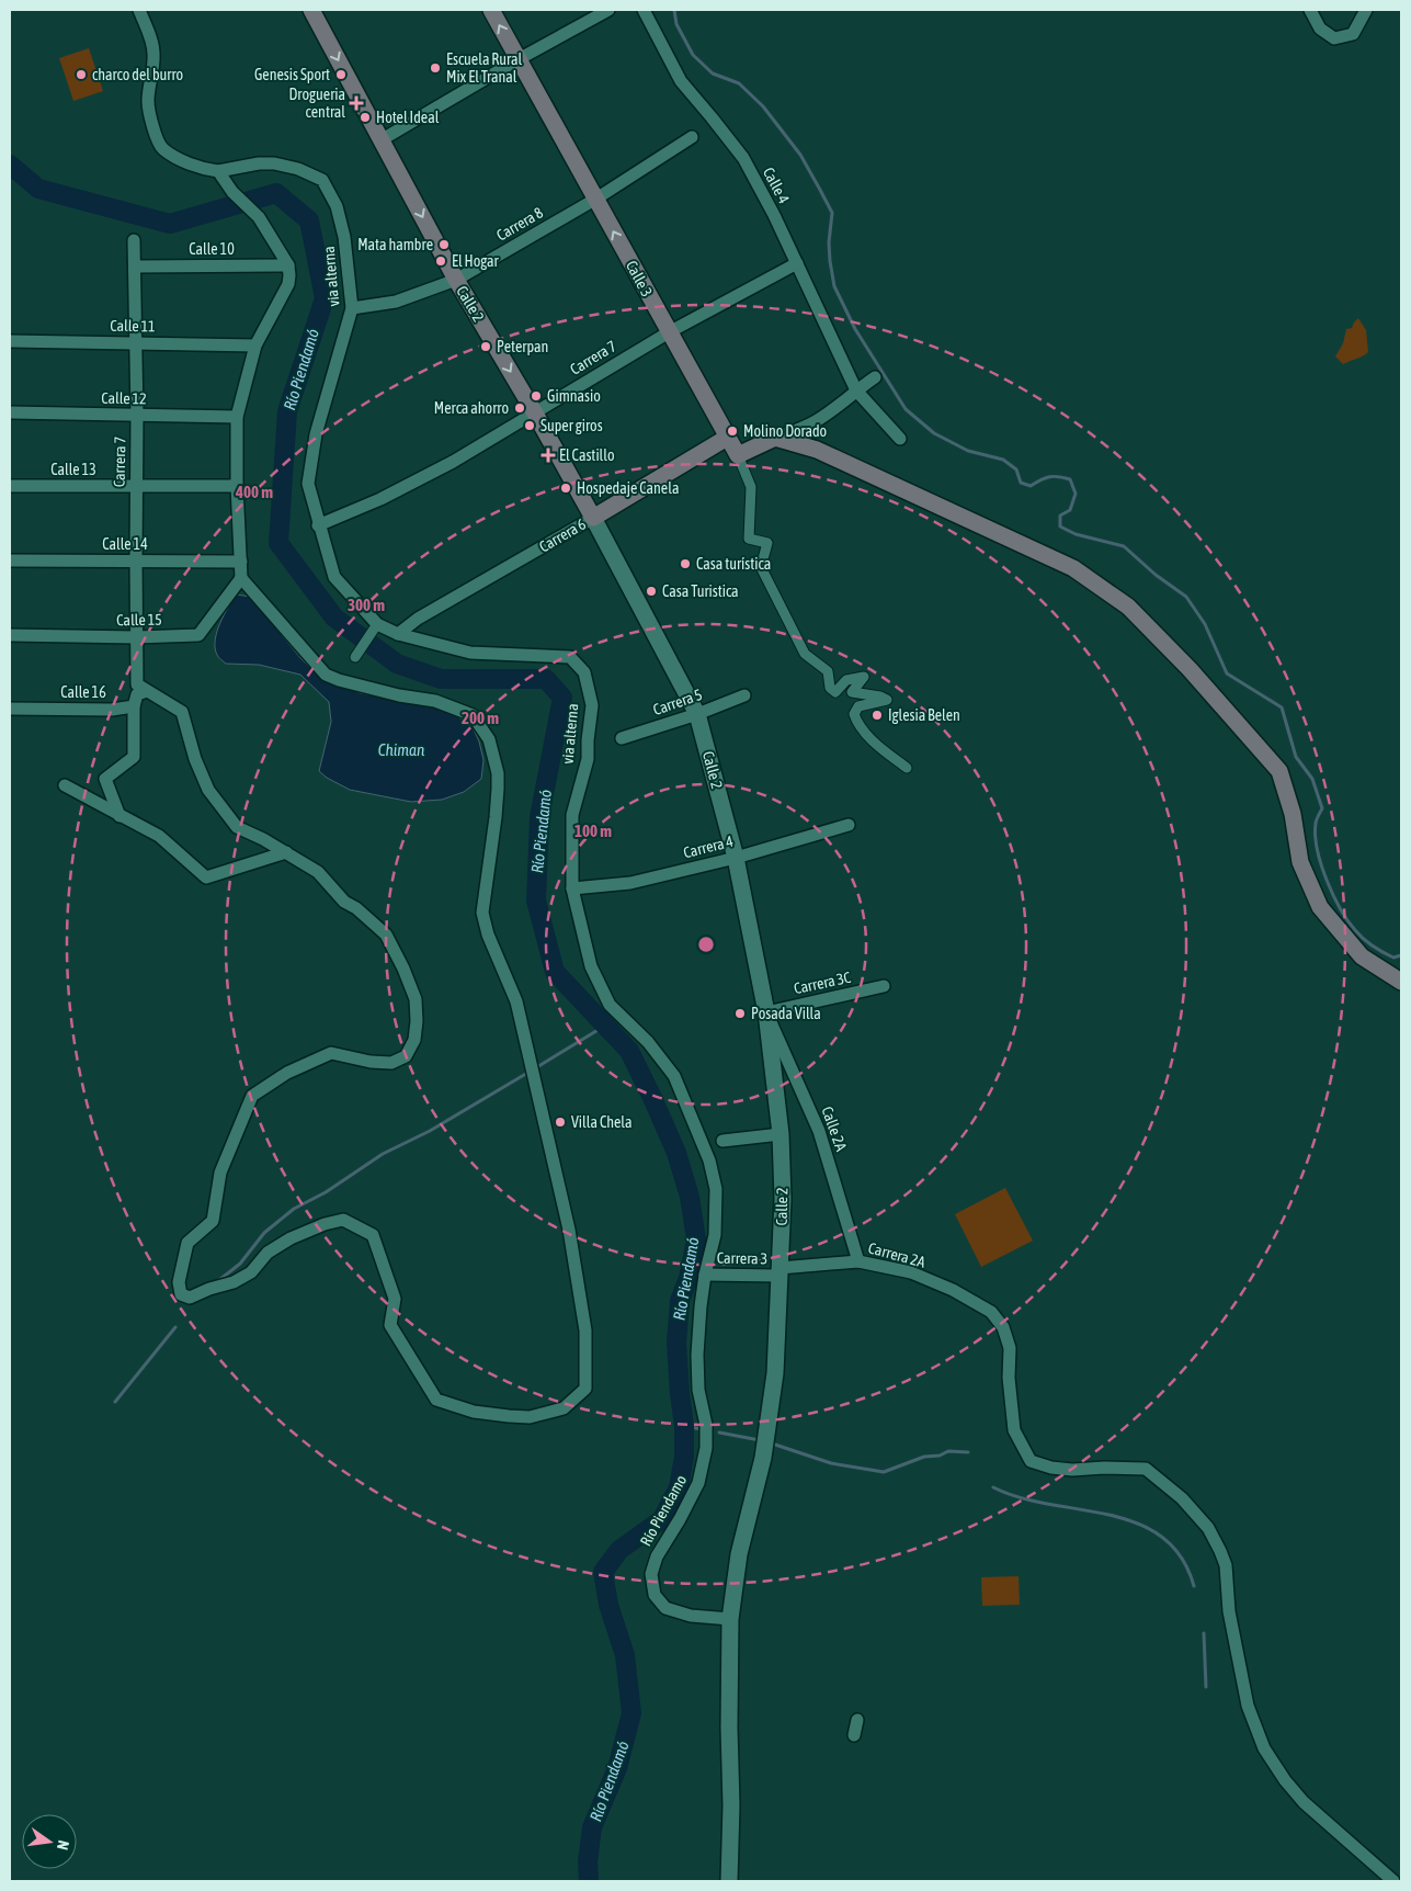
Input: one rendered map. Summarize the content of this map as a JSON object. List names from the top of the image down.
{
  "streets": {
    "main road": ["Calle 3", "Calle 2", "Carrera 6"],
    "street": [
      "Calle 4",
      "Carrera 8",
      "Calle 10",
      "via alterna",
      "Calle 11",
      "Carrera 7",
      "Calle 12",
      "Calle 13",
      "Calle 14",
      "Calle 15",
      "Calle 16",
      "Carrera 5",
      "Carrera 4",
      "Carrera 3C",
      "Calle 2A",
      "Carrera 2A",
      "Carrera 3",
      "Río Piendamo"
    ]
  },
  "crossings": [
    ["Calle 4", "Carrera 7"],
    ["Carrera 8", "via alterna"],
    ["Carrera 8", "Calle 3"],
    ["Carrera 8", "Calle 2"],
    ["Calle 10", "Carrera 7"],
    ["via alterna", "Carrera 7"],
    ["via alterna", "Carrera 6"],
    ["via alterna", "Carrera 4"],
    ["via alterna", "Carrera 3"],
    ["via alterna", "Río Piendamo"],
    ["Calle 3", "Carrera 7"],
    ["Calle 3", "Carrera 6"],
    ["Calle 2", "Carrera 7"],
    ["Calle 2", "Carrera 6"],
    ["Calle 2", "Carrera 5"],
    ["Calle 2", "Carrera 4"],
    ["Calle 2", "Carrera 3C"],
    ["Calle 2", "Calle 2A"],
    ["Calle 2", "Carrera 2A"],
    ["Calle 2", "Carrera 3"],
    ["Calle 2", "Río Piendamo"],
    ["Calle 11", "Carrera 7"],
    ["Carrera 7", "Calle 12"],
    ["Carrera 7", "Calle 13"],
    ["Carrera 7", "Calle 14"],
    ["Carrera 7", "Calle 15"],
    ["Carrera 3C", "Calle 2A"],
    ["Calle 2A", "Carrera 2A"],
    ["Carrera 2A", "Carrera 3"]
  ],
  "water": ["Río Piendamó", "Chiman"],
  "places": {
    "other": [
      "Escuela Rural Mix El Tranal",
      "charco del burro",
      "Genesis Sport",
      "Hotel Ideal",
      "Mata hambre",
      "El Hogar",
      "Peterpan",
      "Gimnasio",
      "Merca ahorro",
      "Super giros",
      "Molino Dorado",
      "Hospedaje Canela",
      "Casa turística",
      "Casa Turistica",
      "Iglesia Belen",
      "Posada Villa",
      "Villa Chela"
    ],
    "health": ["Drogueria central", "El Castillo"]
  },
  "north": "right",
  "rings": [
    "400 m",
    "300 m",
    "200 m",
    "100 m"
  ]
}
